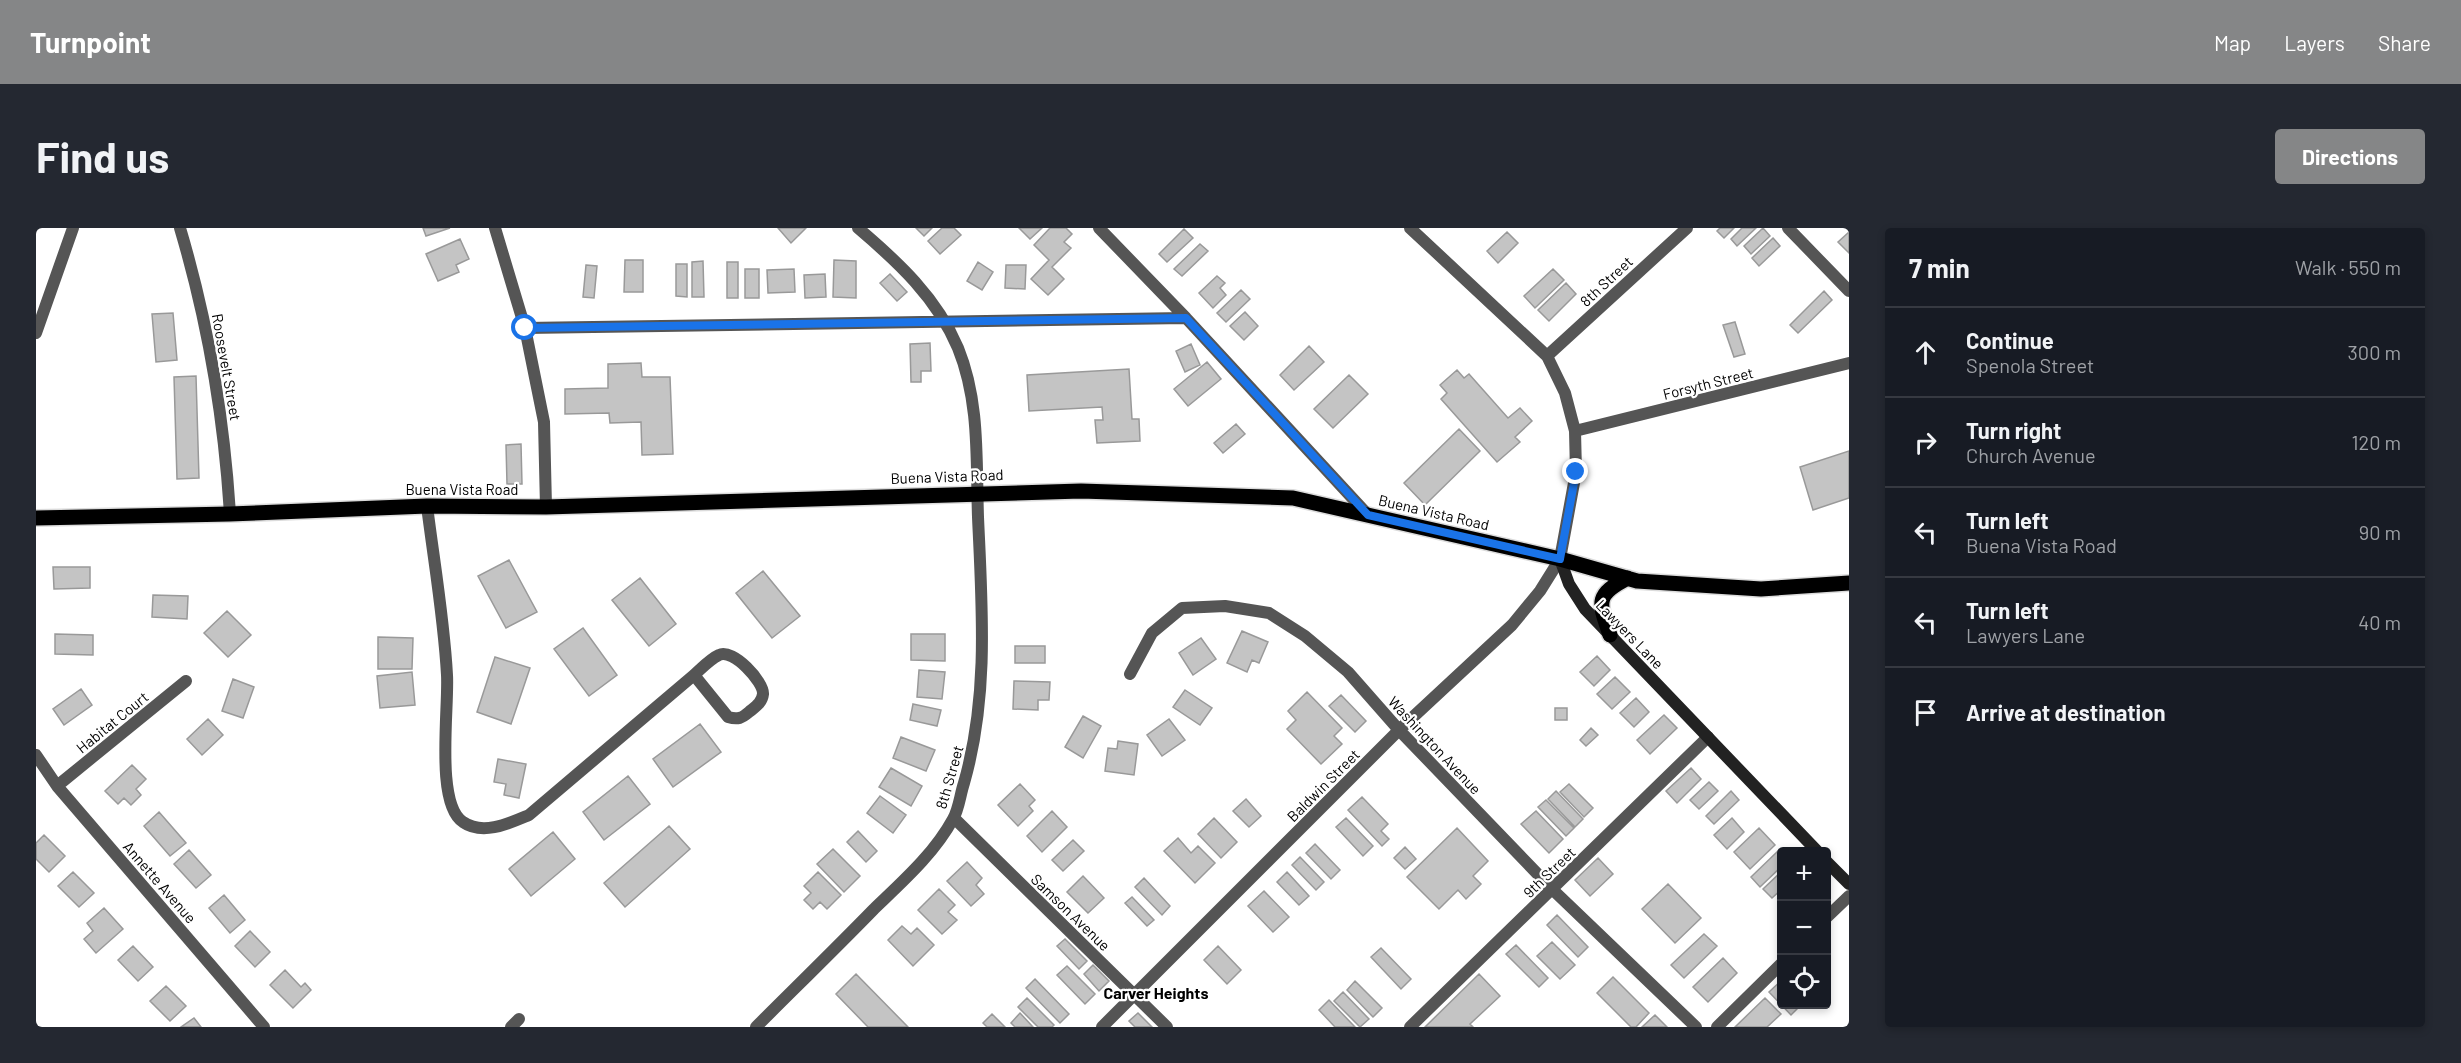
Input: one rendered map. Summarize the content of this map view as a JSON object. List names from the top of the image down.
{
  "streets": {
    "main road": ["Buena Vista Road"],
    "street": [
      "8th Street",
      "Roosevelt Street",
      "Forsyth Street",
      "Lawyers Lane",
      "Habitat Court",
      "Washington Avenue",
      "Baldwin Street",
      "9th Street",
      "Annette Avenue",
      "Samson Avenue"
    ]
  },
  "crossings": [
    ["8th Street", "Buena Vista Road"],
    ["8th Street", "Samson Avenue"],
    ["Roosevelt Street", "Buena Vista Road"],
    ["Buena Vista Road", "Lawyers Lane"],
    ["Buena Vista Road", "Baldwin Street"],
    ["Lawyers Lane", "Baldwin Street"],
    ["Lawyers Lane", "9th Street"],
    ["Habitat Court", "Annette Avenue"],
    ["Washington Avenue", "Baldwin Street"],
    ["Washington Avenue", "9th Street"],
    ["Baldwin Street", "Samson Avenue"]
  ],
  "districts": ["Carver Heights"],
  "page": {
    "header": "Turnpoint",
    "nav": ["Map", "Layers", "Share"],
    "buttons": "Directions",
    "title": "Find us",
    "heading": ["7 min", "Walk · 550 m"],
    "list": [
      ["Continue", "Spenola Street", "300 m"],
      ["Turn right", "Church Avenue", "120 m"],
      ["Turn left", "Buena Vista Road", "90 m"],
      ["Turn left", "Lawyers Lane", "40 m"],
      "Arrive at destination"
    ],
    "map_buttons": ["+", "−"]
  }
}
